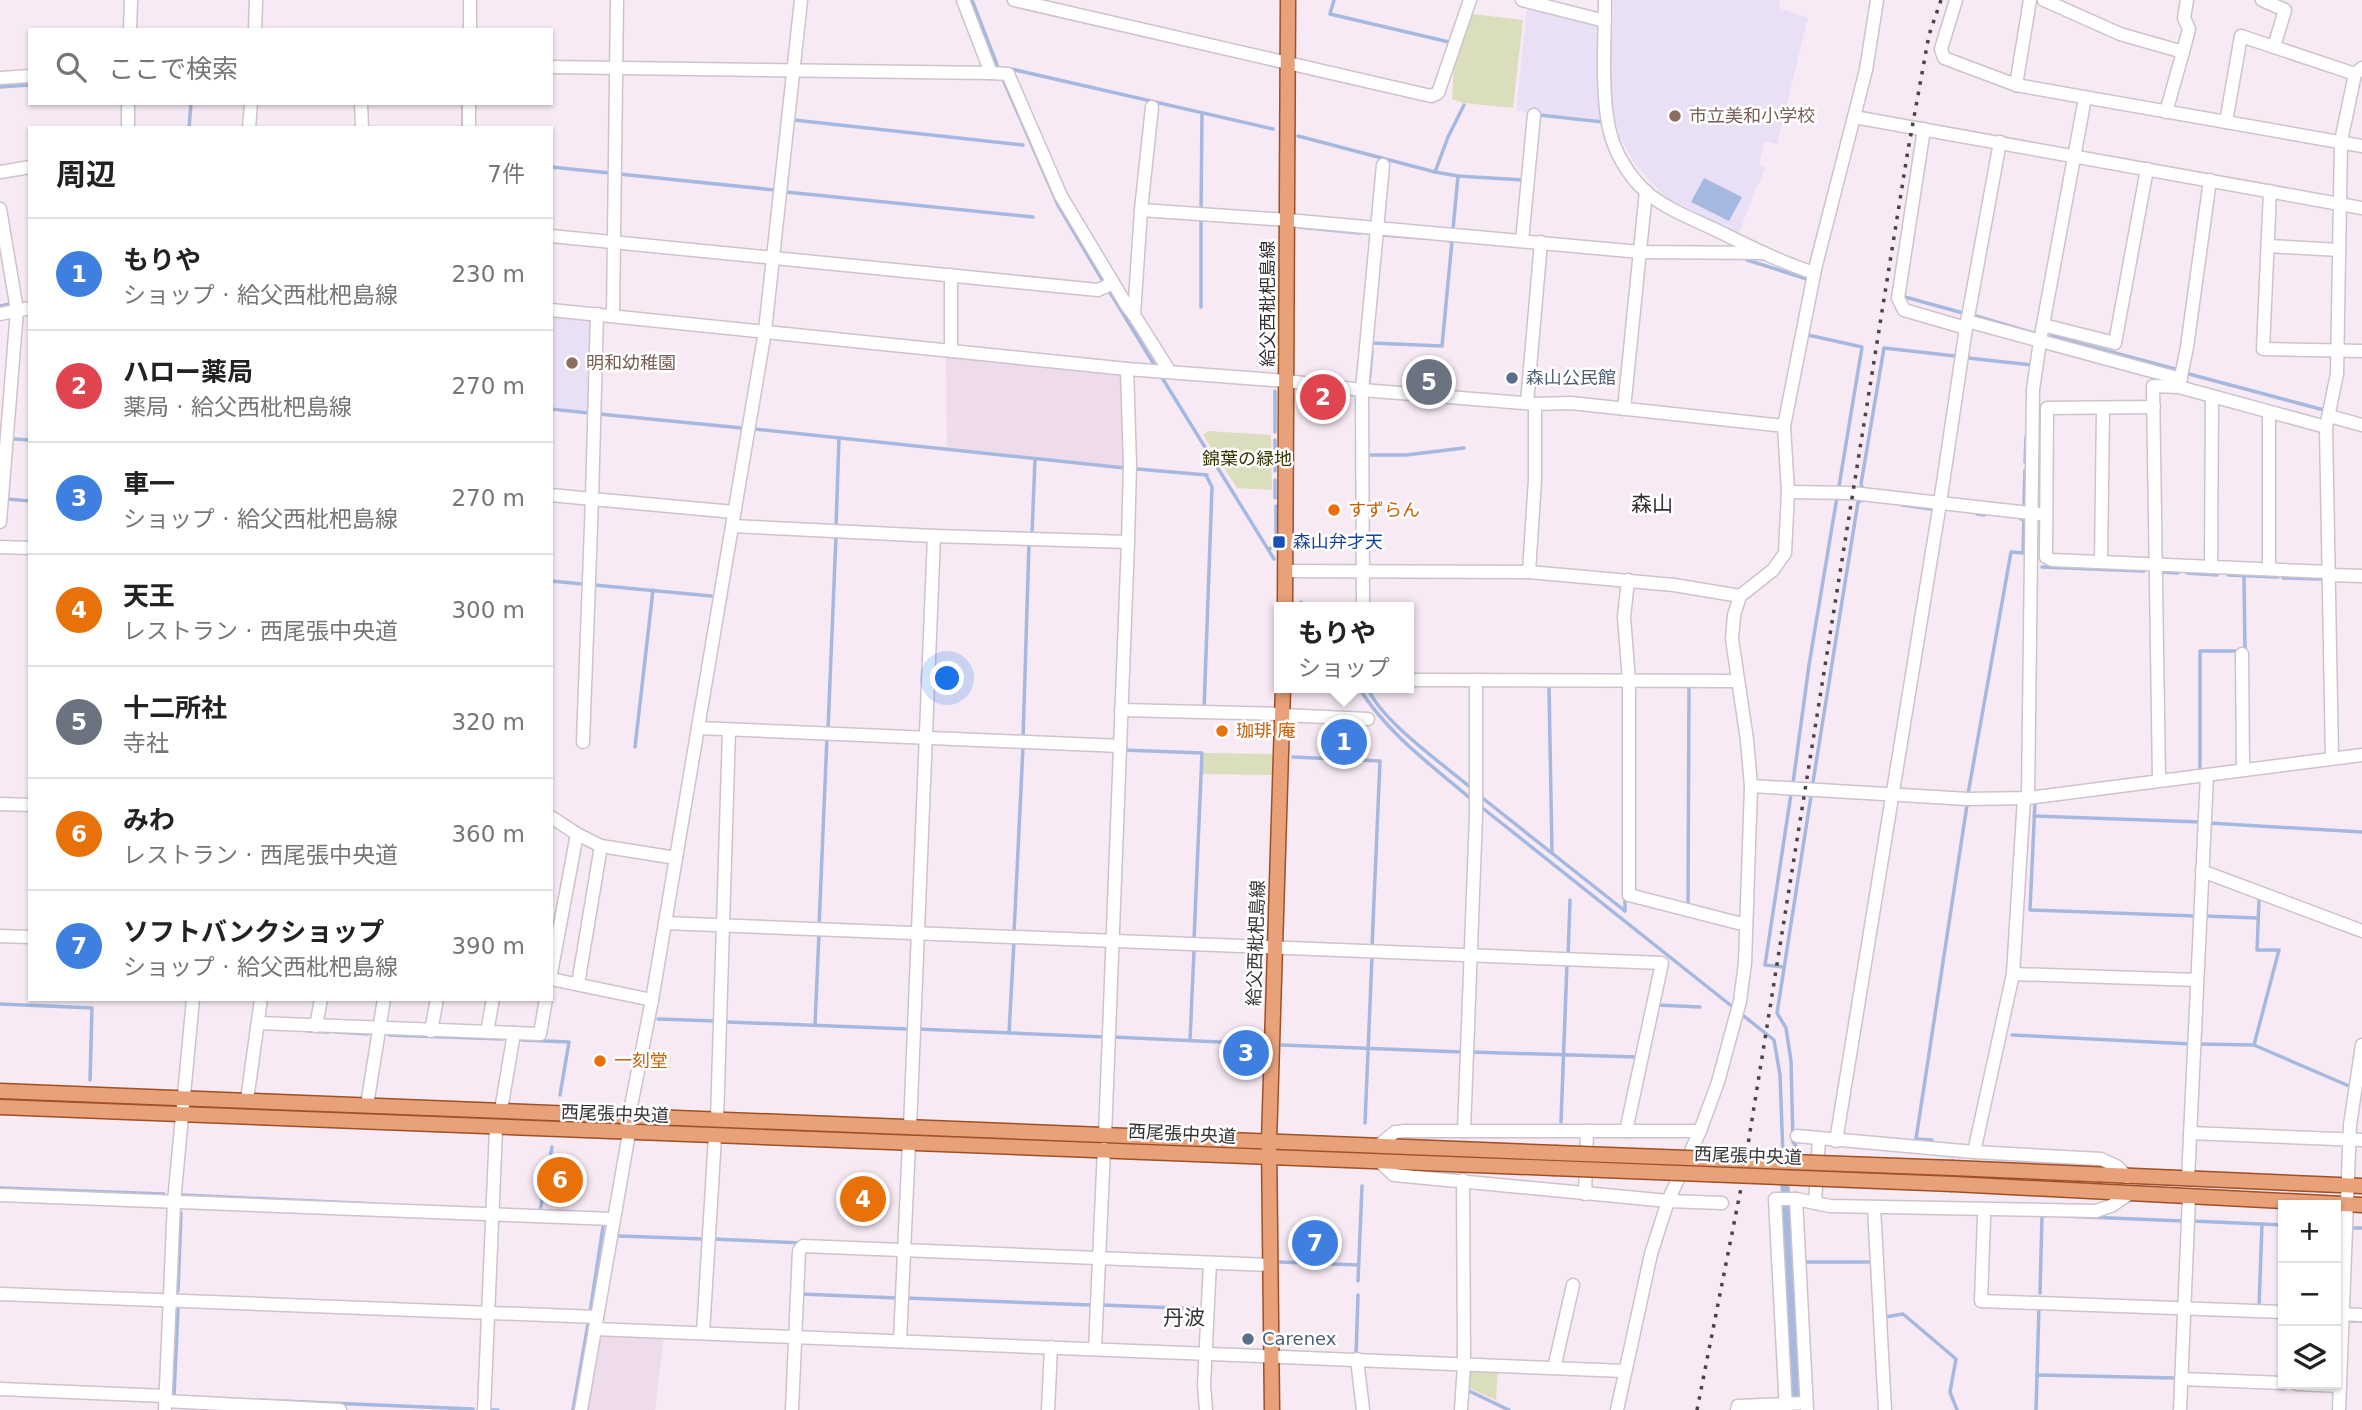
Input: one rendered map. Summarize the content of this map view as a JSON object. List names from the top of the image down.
{
  "streets": {
    "main road": ["給父西枇杷島線", "西尾張中央道"]
  },
  "crossings": [
    ["給父西枇杷島線", "西尾張中央道"]
  ],
  "districts": ["森山", "丹波"],
  "parks": ["錦葉の緑地"],
  "places": {
    "other": [
      "市立美和小学校",
      "明和幼稚園",
      "森山公民館",
      "すずらん",
      "珈琲 庵",
      "一刻堂",
      "Carenex"
    ],
    "transit": ["森山弁才天"]
  },
  "page": {
    "search": "ここで検索",
    "heading": ["周辺", "7件"],
    "list": [
      {
        "mark": "1",
        "name": "もりや",
        "note": "ショップ · 給父西枇杷島線",
        "value": "230 m"
      },
      {
        "mark": "2",
        "name": "ハロー薬局",
        "note": "薬局 · 給父西枇杷島線",
        "value": "270 m"
      },
      {
        "mark": "3",
        "name": "車一",
        "note": "ショップ · 給父西枇杷島線",
        "value": "270 m"
      },
      {
        "mark": "4",
        "name": "天王",
        "note": "レストラン · 西尾張中央道",
        "value": "300 m"
      },
      {
        "mark": "5",
        "name": "十二所社",
        "note": "寺社",
        "value": "320 m"
      },
      {
        "mark": "6",
        "name": "みわ",
        "note": "レストラン · 西尾張中央道",
        "value": "360 m"
      },
      {
        "mark": "7",
        "name": "ソフトバンクショップ",
        "note": "ショップ · 給父西枇杷島線",
        "value": "390 m"
      }
    ],
    "pins": [
      "5",
      "2",
      "1",
      "3",
      "6",
      "4",
      "7"
    ],
    "popup": ["もりや", "ショップ"],
    "map_buttons": ["+", "−"]
  }
}
